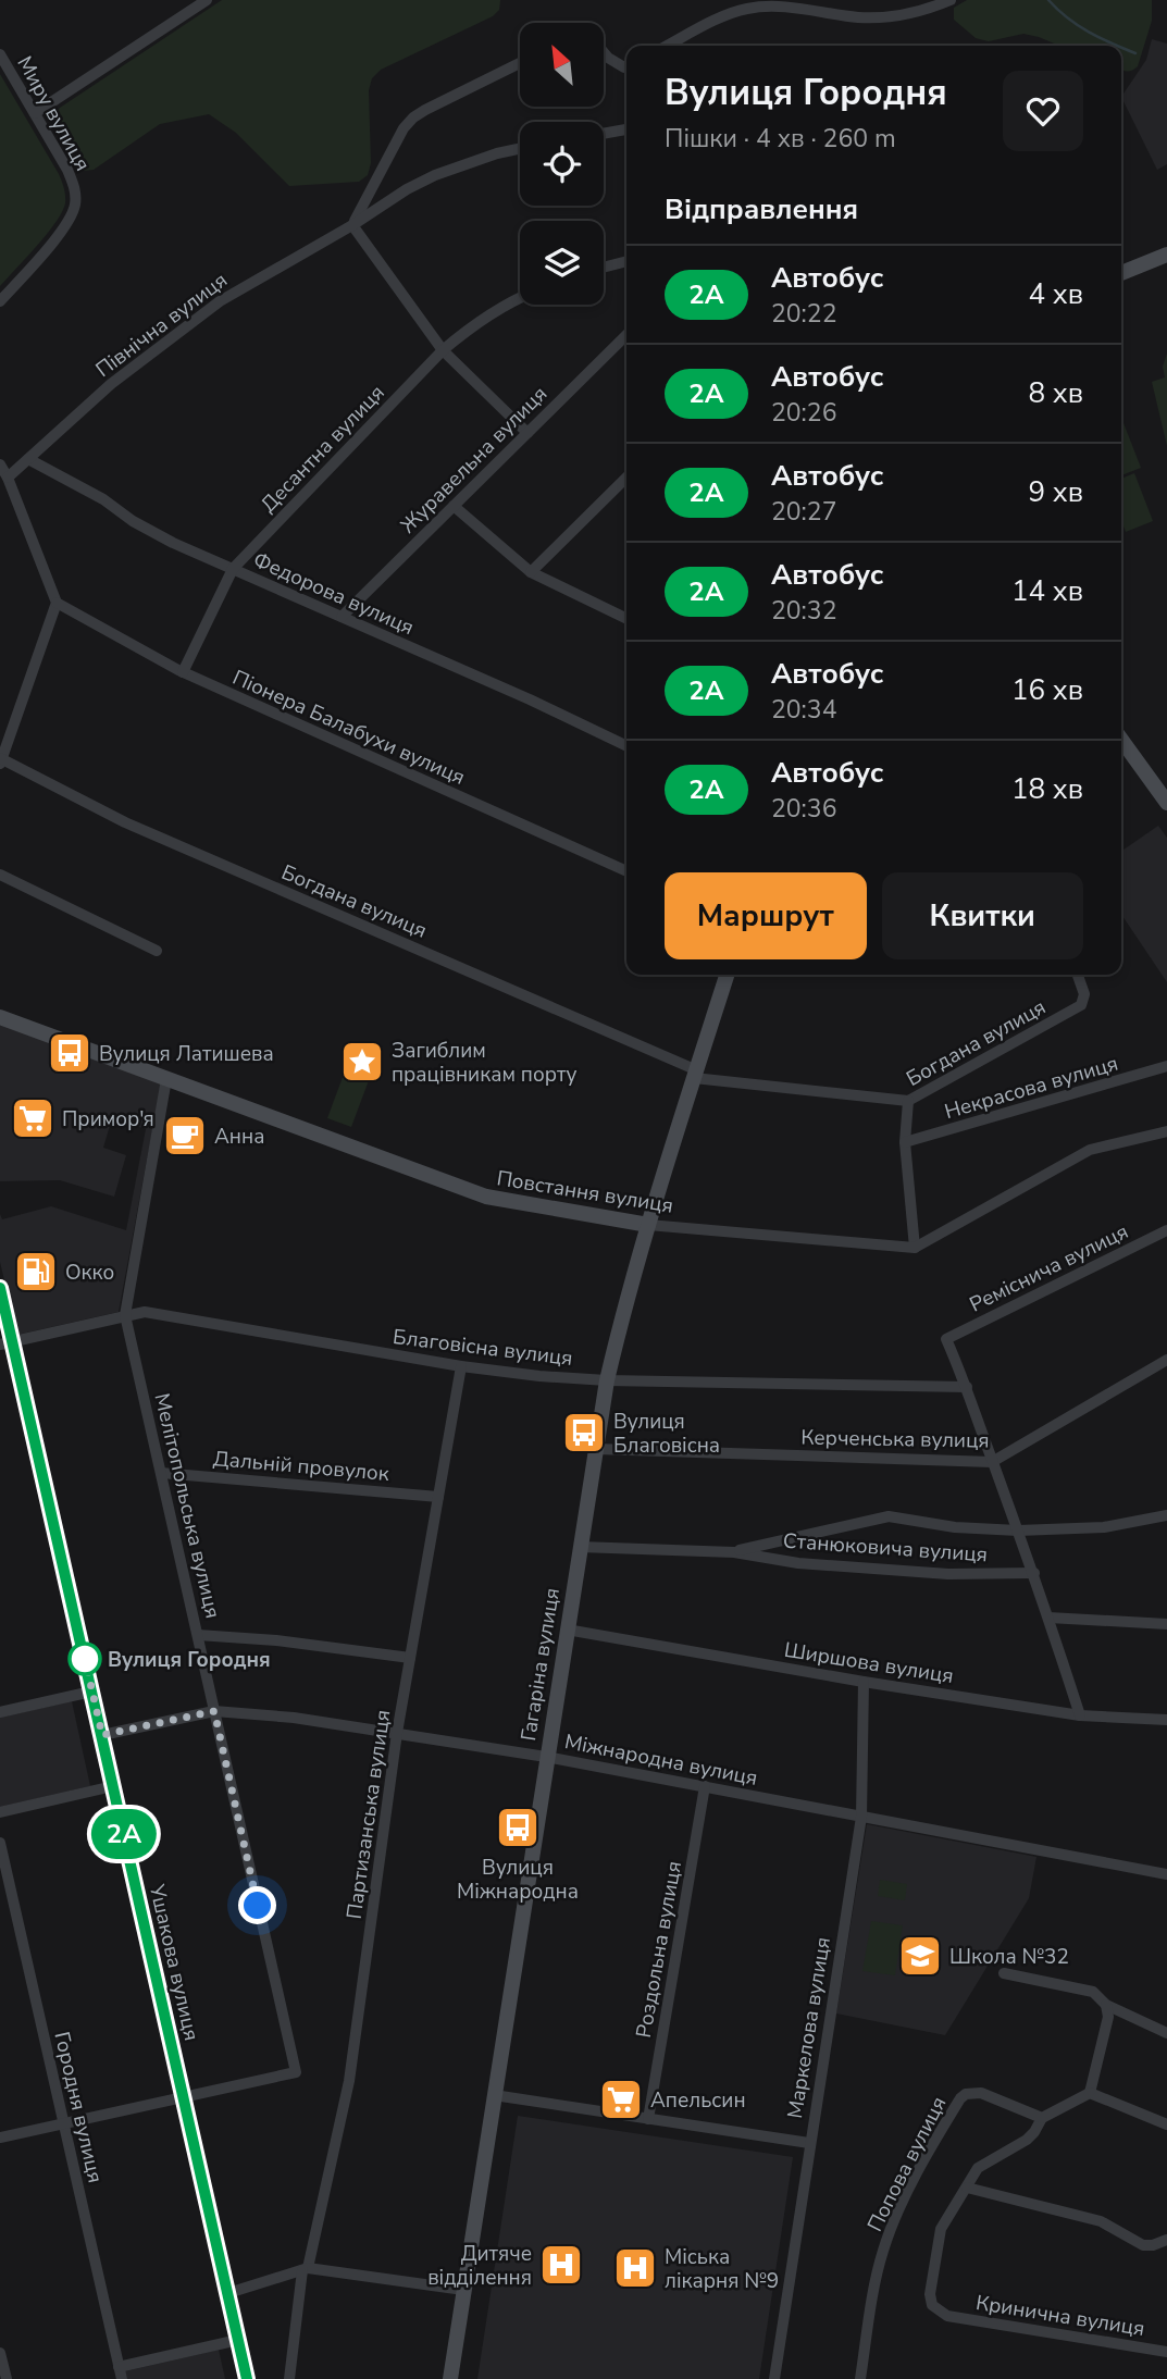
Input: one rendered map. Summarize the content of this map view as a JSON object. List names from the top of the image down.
{
  "streets": {
    "street": [
      "Миру вулиця",
      "Північна вулиця",
      "Десантна вулиця",
      "Журавельна вулиця",
      "Федорова вулиця",
      "Піонера Балабухи вулиця",
      "Богдана вулиця",
      "Некрасова вулиця",
      "Повстання вулиця",
      "Реміснича вулиця",
      "Благовісна вулиця",
      "Керченська вулиця",
      "Дальній провулок",
      "Мелітопольська вулиця",
      "Станюковича вулиця",
      "Ширшова вулиця",
      "Гагаріна вулиця",
      "Міжнародна вулиця",
      "Партизанська вулиця",
      "Роздольна вулиця",
      "Ушакова вулиця",
      "Маркелова вулиця",
      "Городня вулиця",
      "Попова вулиця",
      "Кринична вулиця"
    ]
  },
  "crossings": [
    ["Північна вулиця", "Федорова вулиця"],
    ["Десантна вулиця", "Федорова вулиця"],
    ["Десантна вулиця", "Піонера Балабухи вулиця"],
    ["Журавельна вулиця", "Федорова вулиця"],
    ["Богдана вулиця", "Гагаріна вулиця"],
    ["Повстання вулиця", "Мелітопольська вулиця"],
    ["Повстання вулиця", "Гагаріна вулиця"],
    ["Реміснича вулиця", "Благовісна вулиця"],
    ["Благовісна вулиця", "Мелітопольська вулиця"],
    ["Благовісна вулиця", "Гагаріна вулиця"],
    ["Благовісна вулиця", "Партизанська вулиця"],
    ["Благовісна вулиця", "Ушакова вулиця"],
    ["Керченська вулиця", "Гагаріна вулиця"],
    ["Дальній провулок", "Мелітопольська вулиця"],
    ["Дальній провулок", "Партизанська вулиця"],
    ["Мелітопольська вулиця", "Міжнародна вулиця"],
    ["Мелітопольська вулиця", "Ушакова вулиця"],
    ["Станюковича вулиця", "Гагаріна вулиця"],
    ["Ширшова вулиця", "Гагаріна вулиця"],
    ["Ширшова вулиця", "Маркелова вулиця"],
    ["Гагаріна вулиця", "Міжнародна вулиця"],
    ["Міжнародна вулиця", "Партизанська вулиця"],
    ["Міжнародна вулиця", "Роздольна вулиця"],
    ["Міжнародна вулиця", "Ушакова вулиця"],
    ["Міжнародна вулиця", "Маркелова вулиця"]
  ],
  "places": {
    "bus stop": ["Вулиця Латишева", "Вулиця Благовісна", "Вулиця Міжнародна"],
    "place": ["Загиблим працівникам порту"],
    "supermarket": ["Примор'я", "Апельсин"],
    "cafe": ["Анна"],
    "fuel station": ["Окко"],
    "other": ["Вулиця Городня"],
    "school or university": ["Школа №32"],
    "hospital": ["Дитяче відділення", "Міська лікарня №9"]
  },
  "lines": ["bus line 2А"],
  "north": "top left",
  "page": {
    "on_map": "2А",
    "heading": [
      ["Вулиця Городня", "Пішки · 4 хв · 260 m"],
      "Відправлення"
    ],
    "list": [
      {
        "mark": "2А",
        "name": "Автобус",
        "note": "20:22",
        "value": "4 хв"
      },
      {
        "mark": "2А",
        "name": "Автобус",
        "note": "20:26",
        "value": "8 хв"
      },
      {
        "mark": "2А",
        "name": "Автобус",
        "note": "20:27",
        "value": "9 хв"
      },
      {
        "mark": "2А",
        "name": "Автобус",
        "note": "20:32",
        "value": "14 хв"
      },
      {
        "mark": "2А",
        "name": "Автобус",
        "note": "20:34",
        "value": "16 хв"
      },
      {
        "mark": "2А",
        "name": "Автобус",
        "note": "20:36",
        "value": "18 хв"
      }
    ],
    "buttons": ["Маршрут", "Квитки"]
  }
}
